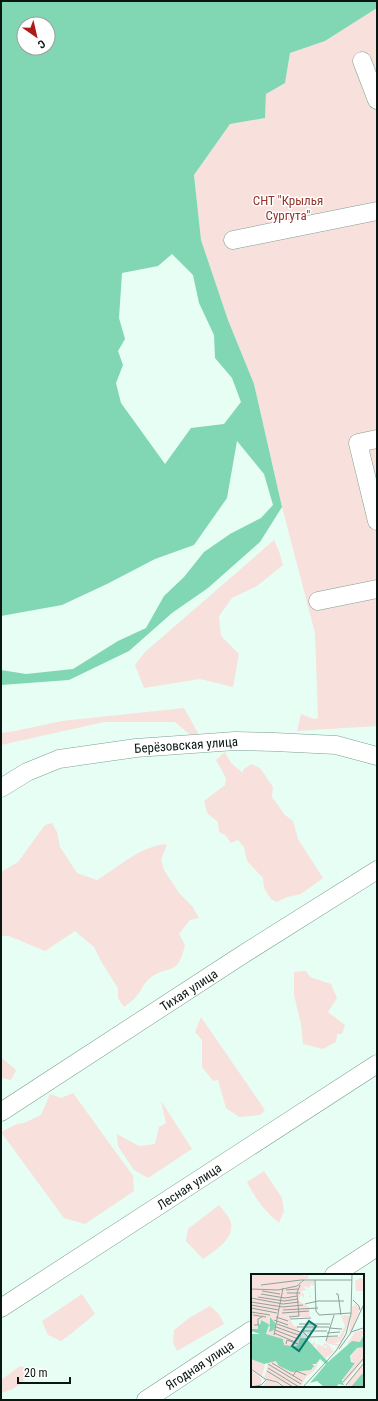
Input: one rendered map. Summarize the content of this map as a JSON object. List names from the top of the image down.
{
  "streets": {
    "street": [
      "Берёзовская улица",
      "Тихая улица",
      "Лесная улица",
      "Ягодная улица"
    ]
  },
  "parks": ["CНТ \"Крылья Сургута\""],
  "scale_bar": "20 m",
  "north": "bottom right"
}
